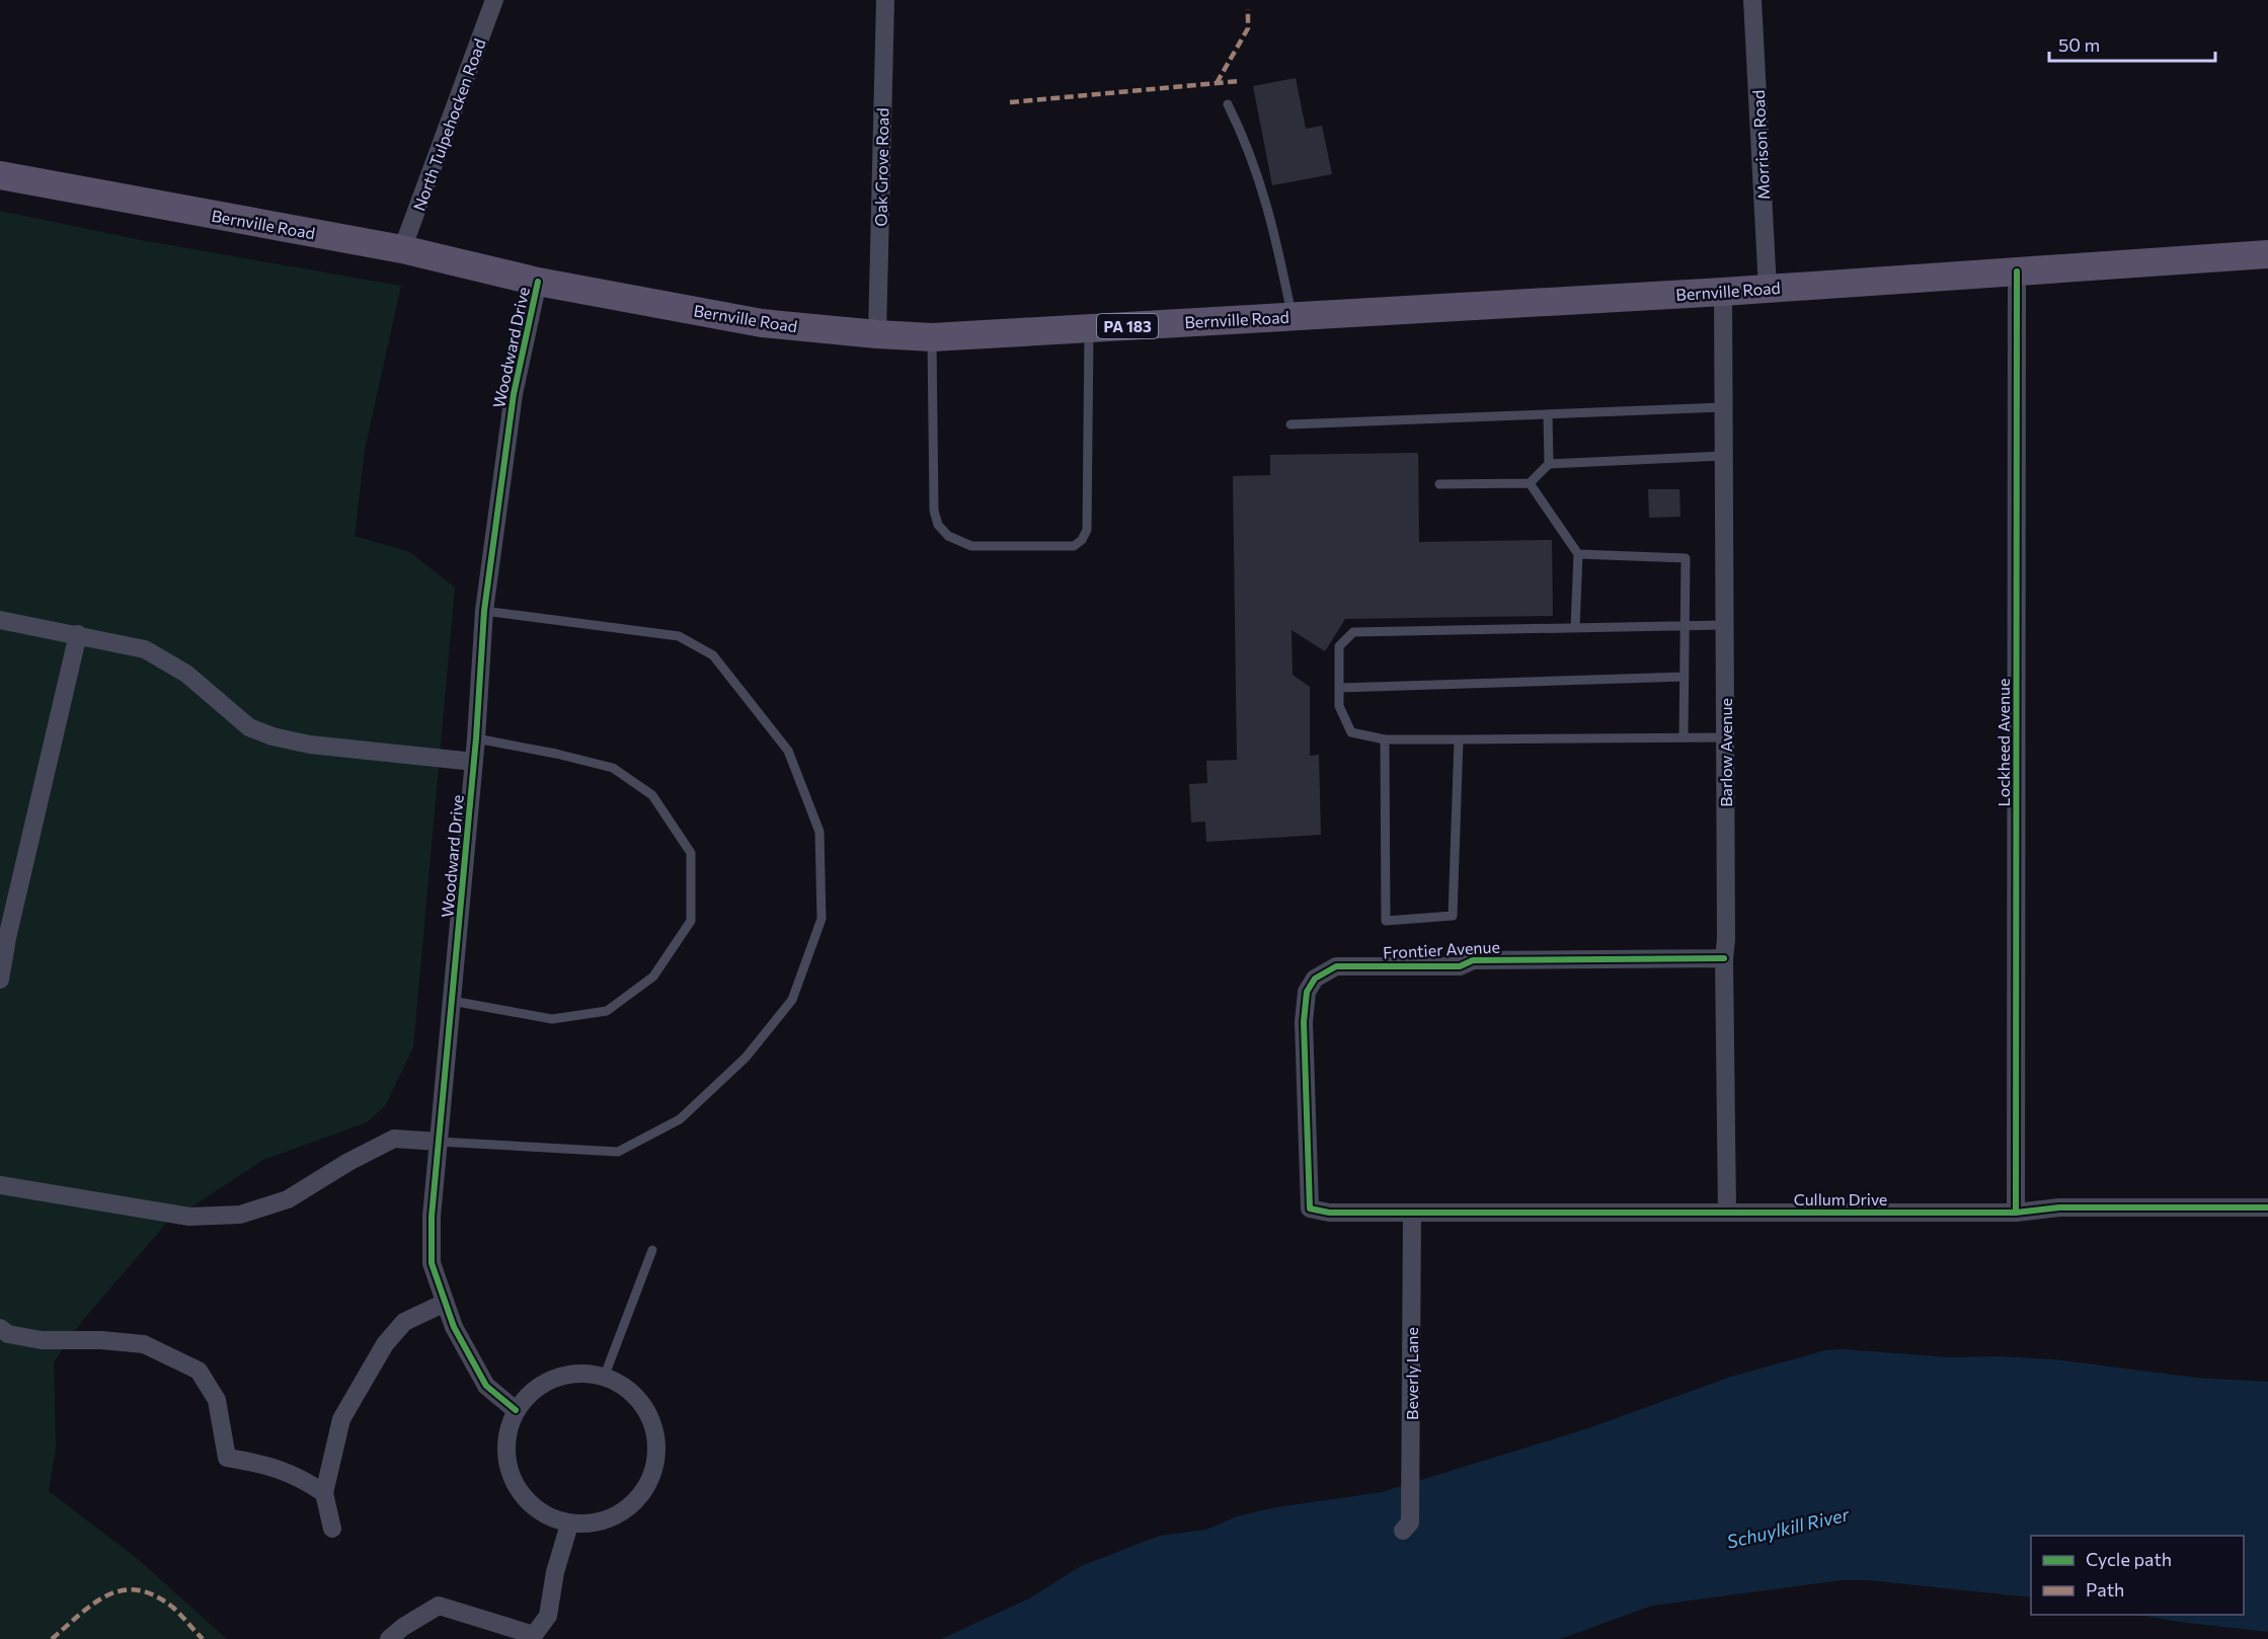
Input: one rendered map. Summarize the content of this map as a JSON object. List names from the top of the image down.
{
  "streets": {
    "main road": ["Bernville Road", "PA 183"],
    "street": [
      "North Tulpehocken Road",
      "Morrison Road",
      "Oak Grove Road",
      "Woodward Drive",
      "Lockheed Avenue",
      "Barlow Avenue",
      "Frontier Avenue",
      "Cullum Drive",
      "Beverly Lane"
    ]
  },
  "crossings": [
    ["North Tulpehocken Road", "Bernville Road"],
    ["Morrison Road", "Bernville Road"],
    ["Oak Grove Road", "Bernville Road"],
    ["Bernville Road", "Woodward Drive"],
    ["Bernville Road", "Lockheed Avenue"],
    ["Bernville Road", "Barlow Avenue"],
    ["Lockheed Avenue", "Cullum Drive"],
    ["Barlow Avenue", "Frontier Avenue"],
    ["Barlow Avenue", "Cullum Drive"],
    ["Frontier Avenue", "Cullum Drive"],
    ["Frontier Avenue", "Beverly Lane"],
    ["Cullum Drive", "Beverly Lane"]
  ],
  "water": ["Schuylkill River"],
  "legend": ["Cycle path", "Path"],
  "scale_bar": "50 m"
}
